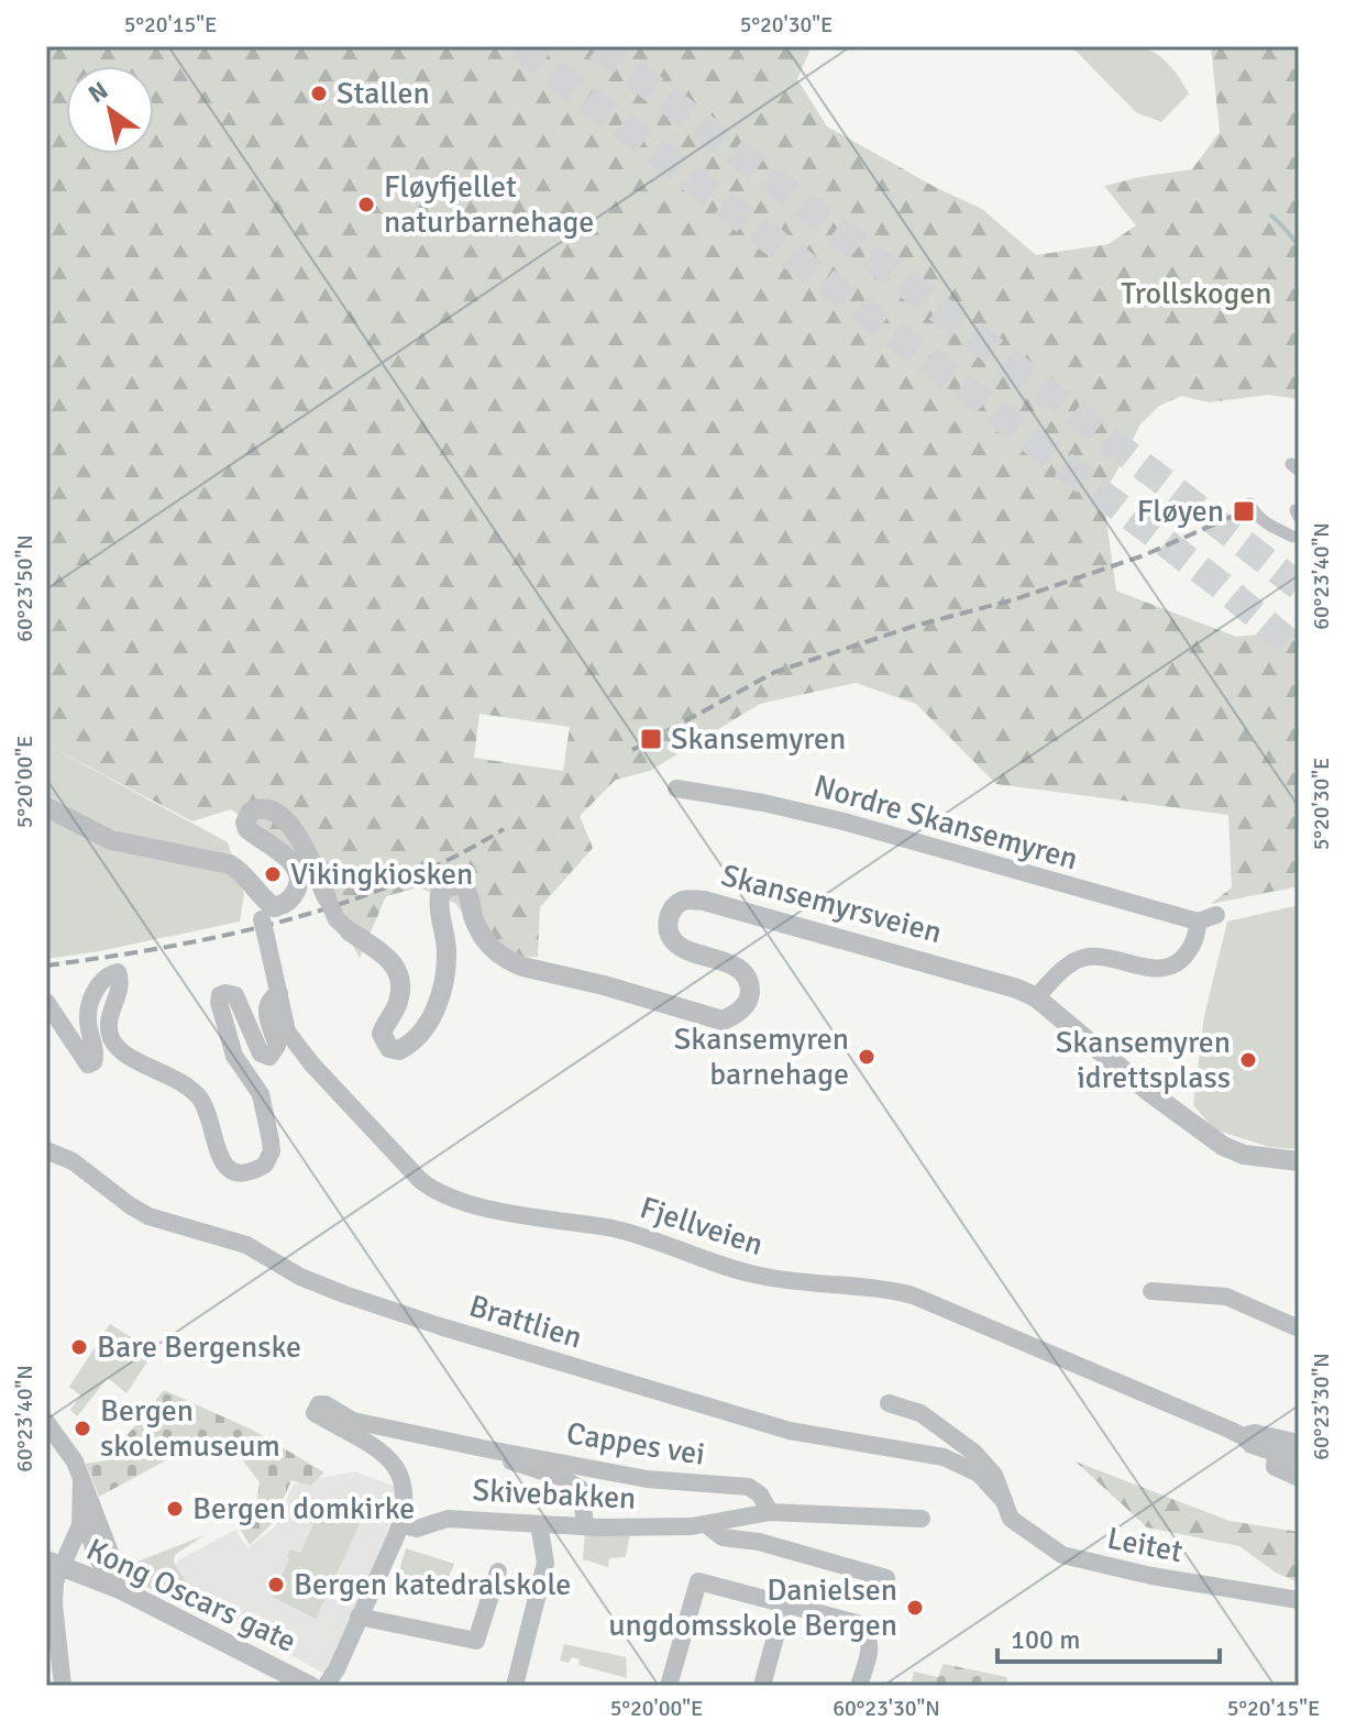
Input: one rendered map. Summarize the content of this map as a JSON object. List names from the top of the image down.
{
  "streets": {
    "street": [
      "Nordre Skansemyren",
      "Skansemyrsveien",
      "Fjellveien",
      "Brattlien",
      "Cappes vei",
      "Skivebakken",
      "Leitet",
      "Kong Oscars gate"
    ]
  },
  "crossings": [
    ["Skansemyrsveien", "Fjellveien"],
    ["Brattlien", "Leitet"],
    ["Cappes vei", "Skivebakken"]
  ],
  "parks": ["Trollskogen"],
  "places": {
    "other": [
      "Stallen",
      "Fløyfjellet naturbarnehage",
      "Vikingkiosken",
      "Skansemyren barnehage",
      "Skansemyren idrettsplass",
      "Bare Bergenske",
      "Bergen skolemuseum",
      "Bergen domkirke",
      "Bergen katedralskole",
      "Danielsen ungdomsskole Bergen"
    ],
    "transit": ["Fløyen", "Skansemyren"]
  },
  "scale_bar": "100 m",
  "north": "top left",
  "coordinates": [
    "5°20'15\"E",
    "5°20'30\"E",
    "60°23'40\"N",
    "60°23'50\"N",
    "5°20'00\"E",
    "60°23'30\"N"
  ]
}
